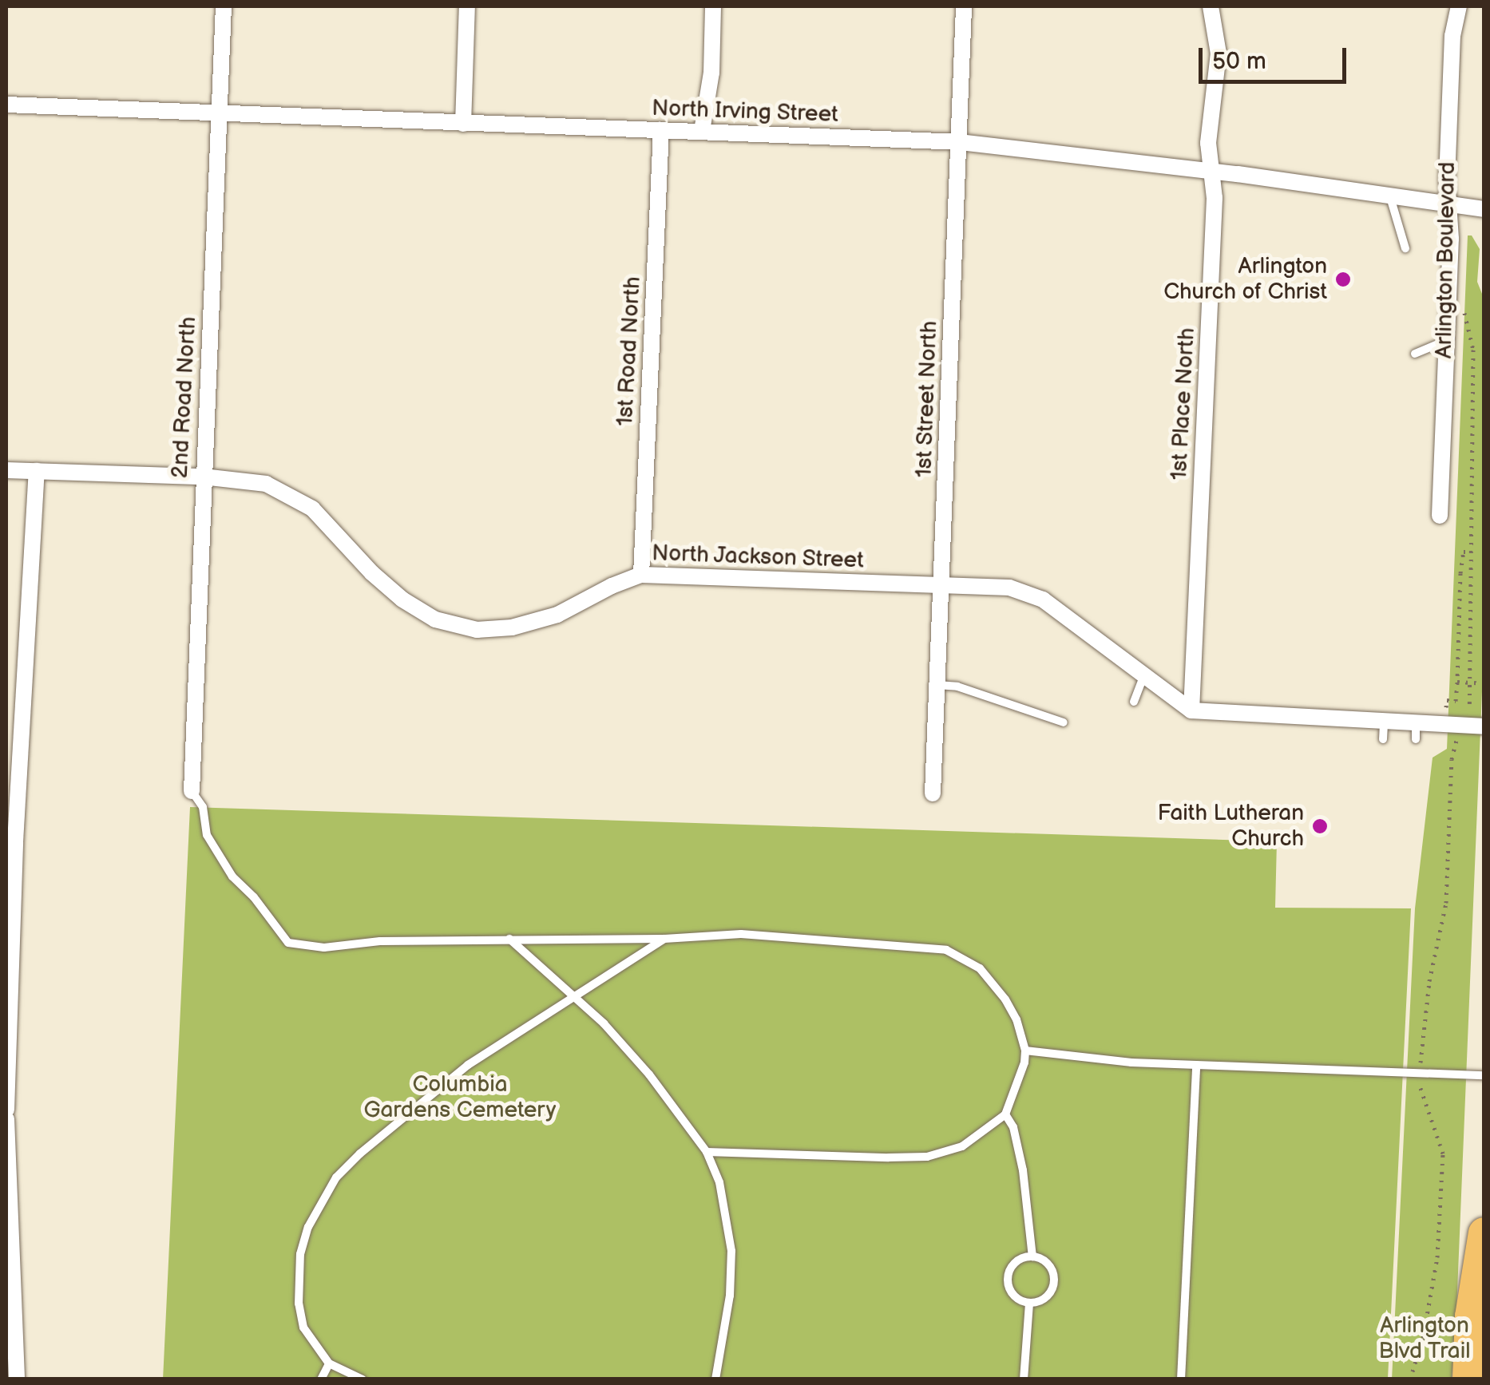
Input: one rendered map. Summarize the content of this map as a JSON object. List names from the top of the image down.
{
  "streets": {
    "street": [
      "North Irving Street",
      "Arlington Boulevard",
      "1st Road North",
      "2nd Road North",
      "1st Street North",
      "1st Place North",
      "North Jackson Street"
    ]
  },
  "crossings": [
    ["North Irving Street", "Arlington Boulevard"],
    ["North Irving Street", "1st Road North"],
    ["North Irving Street", "2nd Road North"],
    ["North Irving Street", "1st Street North"],
    ["North Irving Street", "1st Place North"],
    ["1st Road North", "North Jackson Street"],
    ["2nd Road North", "North Jackson Street"],
    ["1st Street North", "North Jackson Street"],
    ["1st Place North", "North Jackson Street"]
  ],
  "parks": ["Columbia Gardens Cemetery", "Arlington Blvd Trail"],
  "places": ["Arlington Church of Christ", "Faith Lutheran Church"],
  "scale_bar": "50 m"
}
